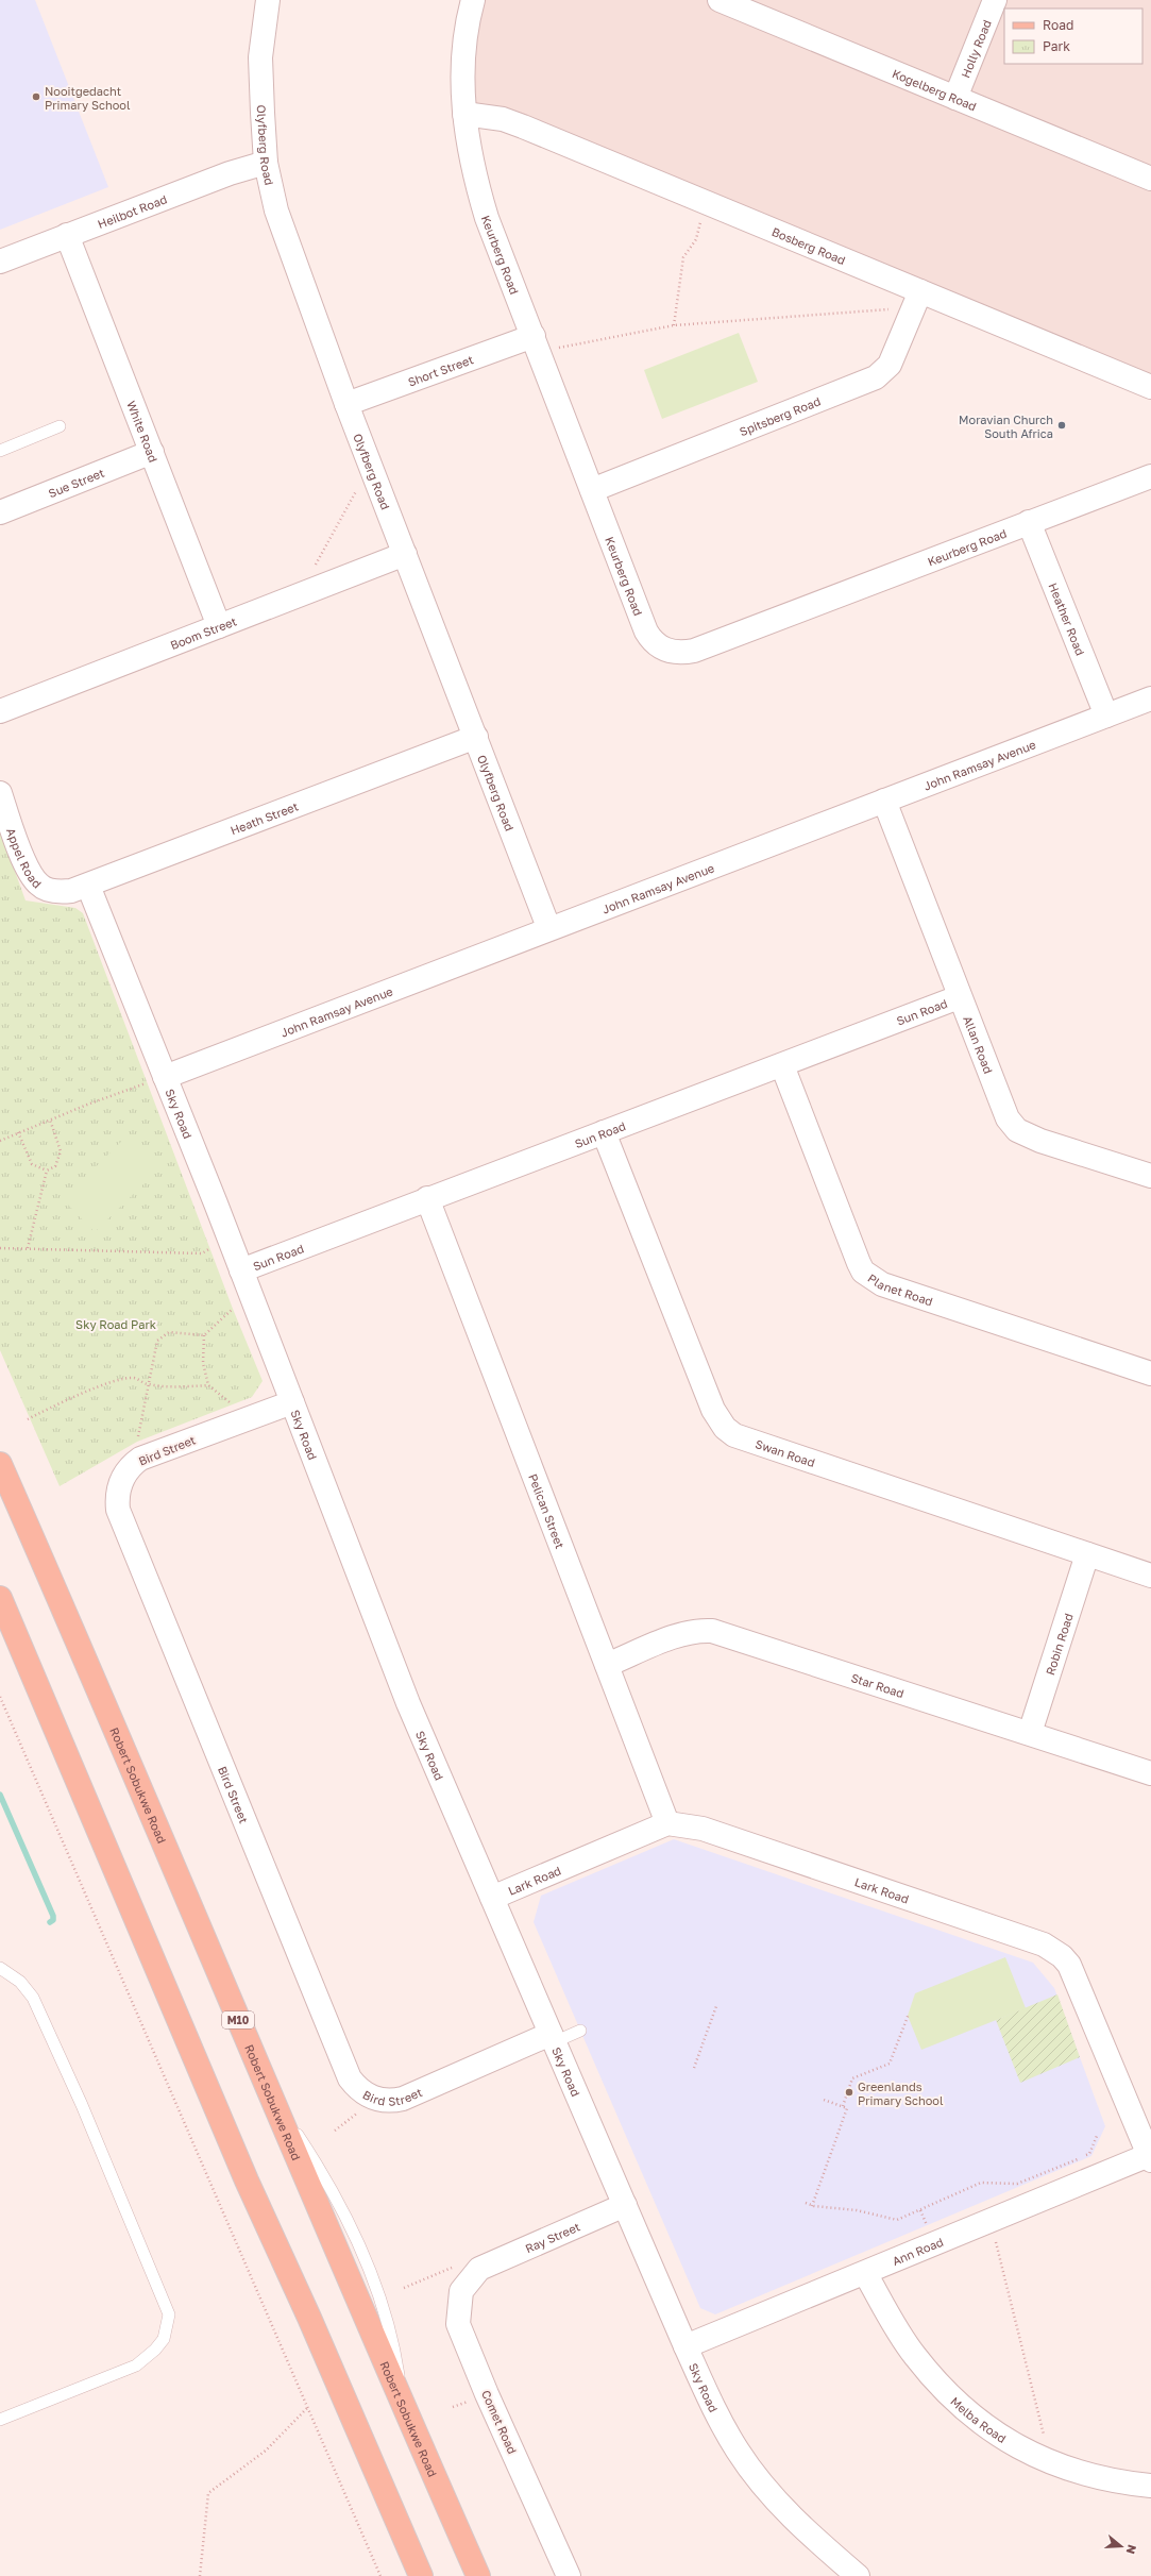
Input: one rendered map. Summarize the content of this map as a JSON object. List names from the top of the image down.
{
  "streets": {
    "main road": ["Robert Sobukwe Road", "M10"],
    "street": [
      "Holly Road",
      "Kogelberg Road",
      "Olyfberg Road",
      "Heilbot Road",
      "Bosberg Road",
      "Keurberg Road",
      "Short Street",
      "Spitsberg Road",
      "White Road",
      "Sue Street",
      "Heather Road",
      "Boom Street",
      "John Ramsay Avenue",
      "Heath Street",
      "Appel Road",
      "Sun Road",
      "Allan Road",
      "Sky Road",
      "Planet Road",
      "Bird Street",
      "Swan Road",
      "Pelican Street",
      "Robin Road",
      "Star Road",
      "Lark Road",
      "Ray Street",
      "Ann Road",
      "Melba Road",
      "Comet Road"
    ]
  },
  "crossings": [
    ["Holly Road", "Kogelberg Road"],
    ["Olyfberg Road", "Heilbot Road"],
    ["Olyfberg Road", "Short Street"],
    ["Olyfberg Road", "Boom Street"],
    ["Olyfberg Road", "John Ramsay Avenue"],
    ["Olyfberg Road", "Heath Street"],
    ["Heilbot Road", "White Road"],
    ["Bosberg Road", "Keurberg Road"],
    ["Bosberg Road", "Spitsberg Road"],
    ["Keurberg Road", "Short Street"],
    ["Keurberg Road", "Spitsberg Road"],
    ["Keurberg Road", "Heather Road"],
    ["White Road", "Sue Street"],
    ["White Road", "Boom Street"],
    ["Heather Road", "John Ramsay Avenue"],
    ["John Ramsay Avenue", "Allan Road"],
    ["John Ramsay Avenue", "Sky Road"],
    ["Heath Street", "Appel Road"],
    ["Heath Street", "Sky Road"],
    ["Sun Road", "Allan Road"],
    ["Sun Road", "Sky Road"],
    ["Sun Road", "Planet Road"],
    ["Sun Road", "Swan Road"],
    ["Sun Road", "Pelican Street"],
    ["Sky Road", "Bird Street"],
    ["Sky Road", "Lark Road"],
    ["Sky Road", "Ray Street"],
    ["Sky Road", "Ann Road"],
    ["Swan Road", "Robin Road"],
    ["Pelican Street", "Star Road"],
    ["Pelican Street", "Lark Road"],
    ["Robin Road", "Star Road"],
    ["Lark Road", "Ann Road"],
    ["Ray Street", "Comet Road"],
    ["Ann Road", "Melba Road"]
  ],
  "parks": ["Sky Road Park"],
  "places": ["Nooitgedacht Primary School", "Moravian Church South Africa", "Greenlands Primary School"],
  "legend": ["Road", "Park"],
  "north": "right"
}
